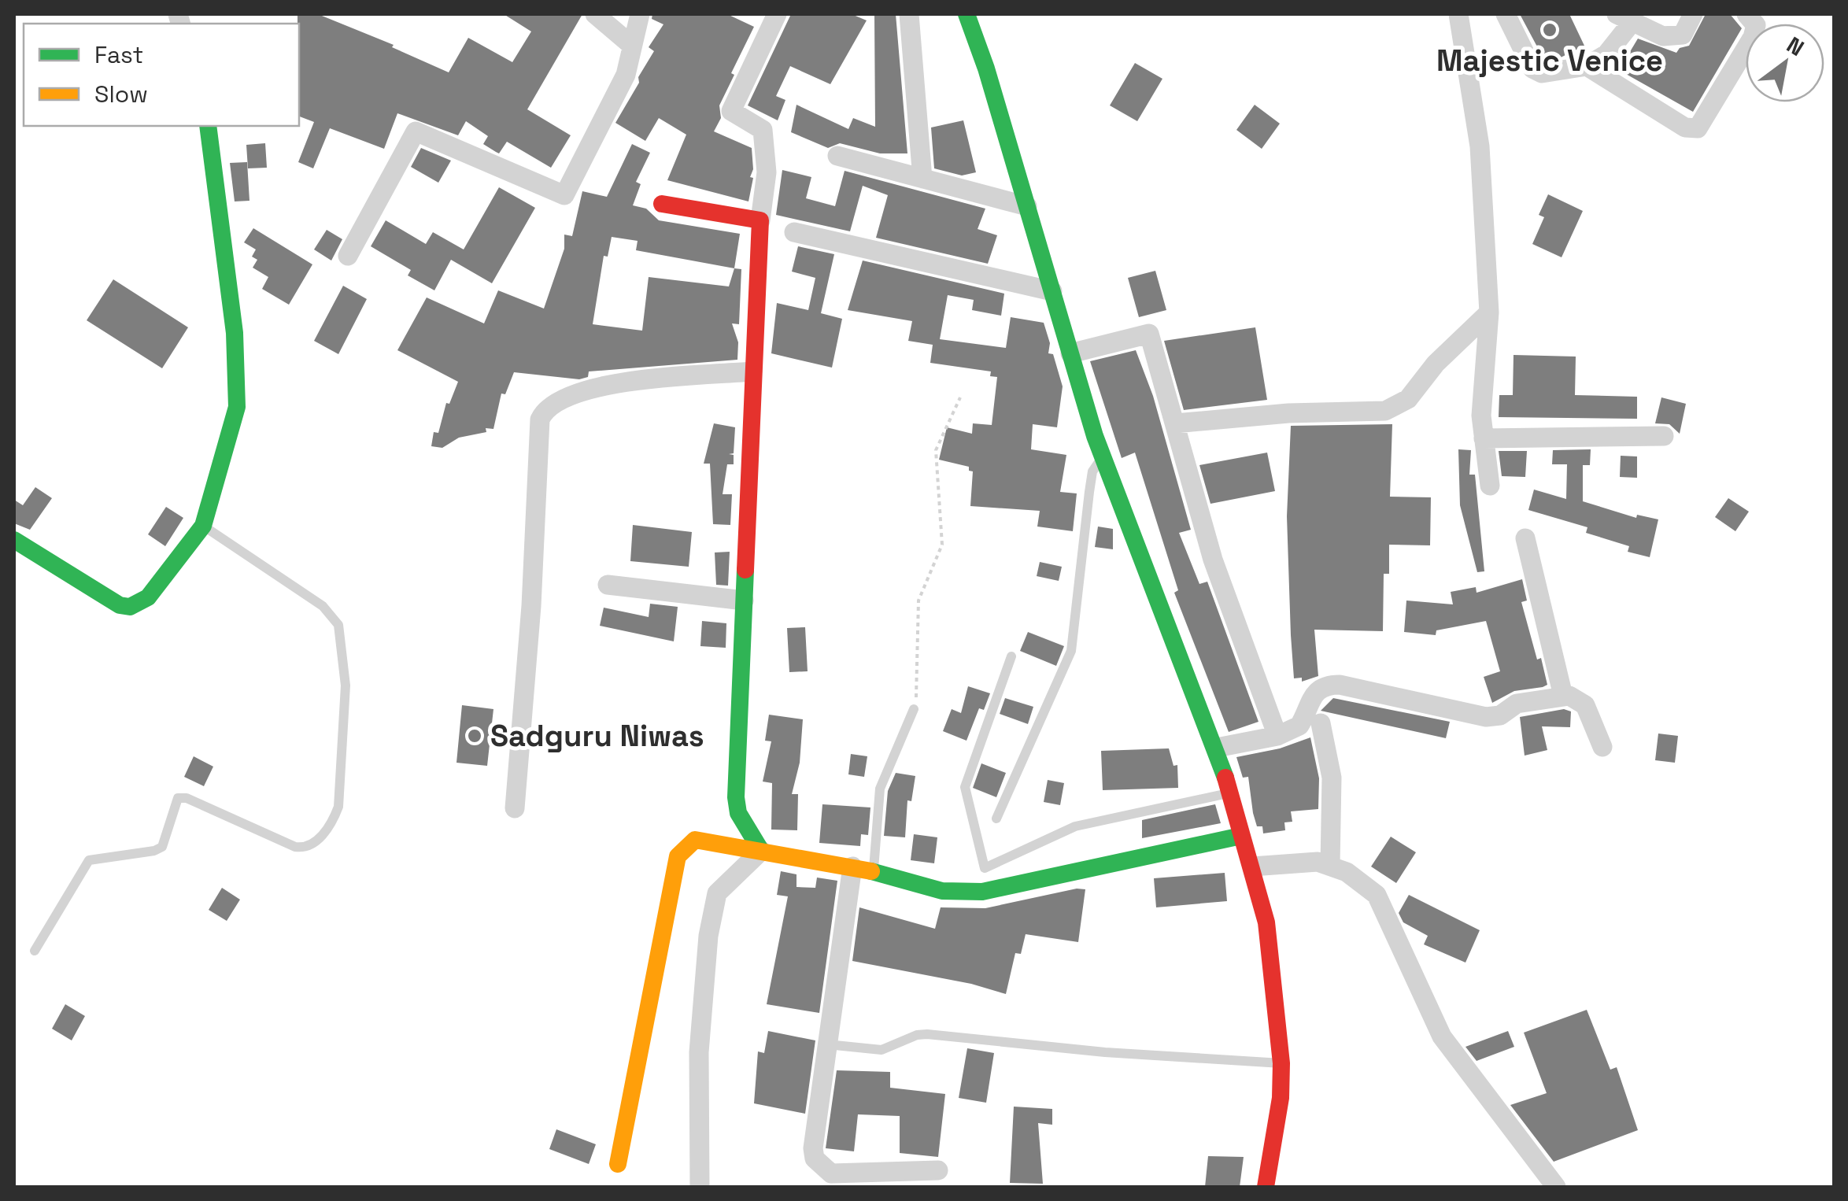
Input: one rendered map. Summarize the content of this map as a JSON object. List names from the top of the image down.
{
  "places": ["Majestic Venice", "Sadguru Niwas"],
  "legend": ["Fast", "Slow"],
  "north": "top right"
}
